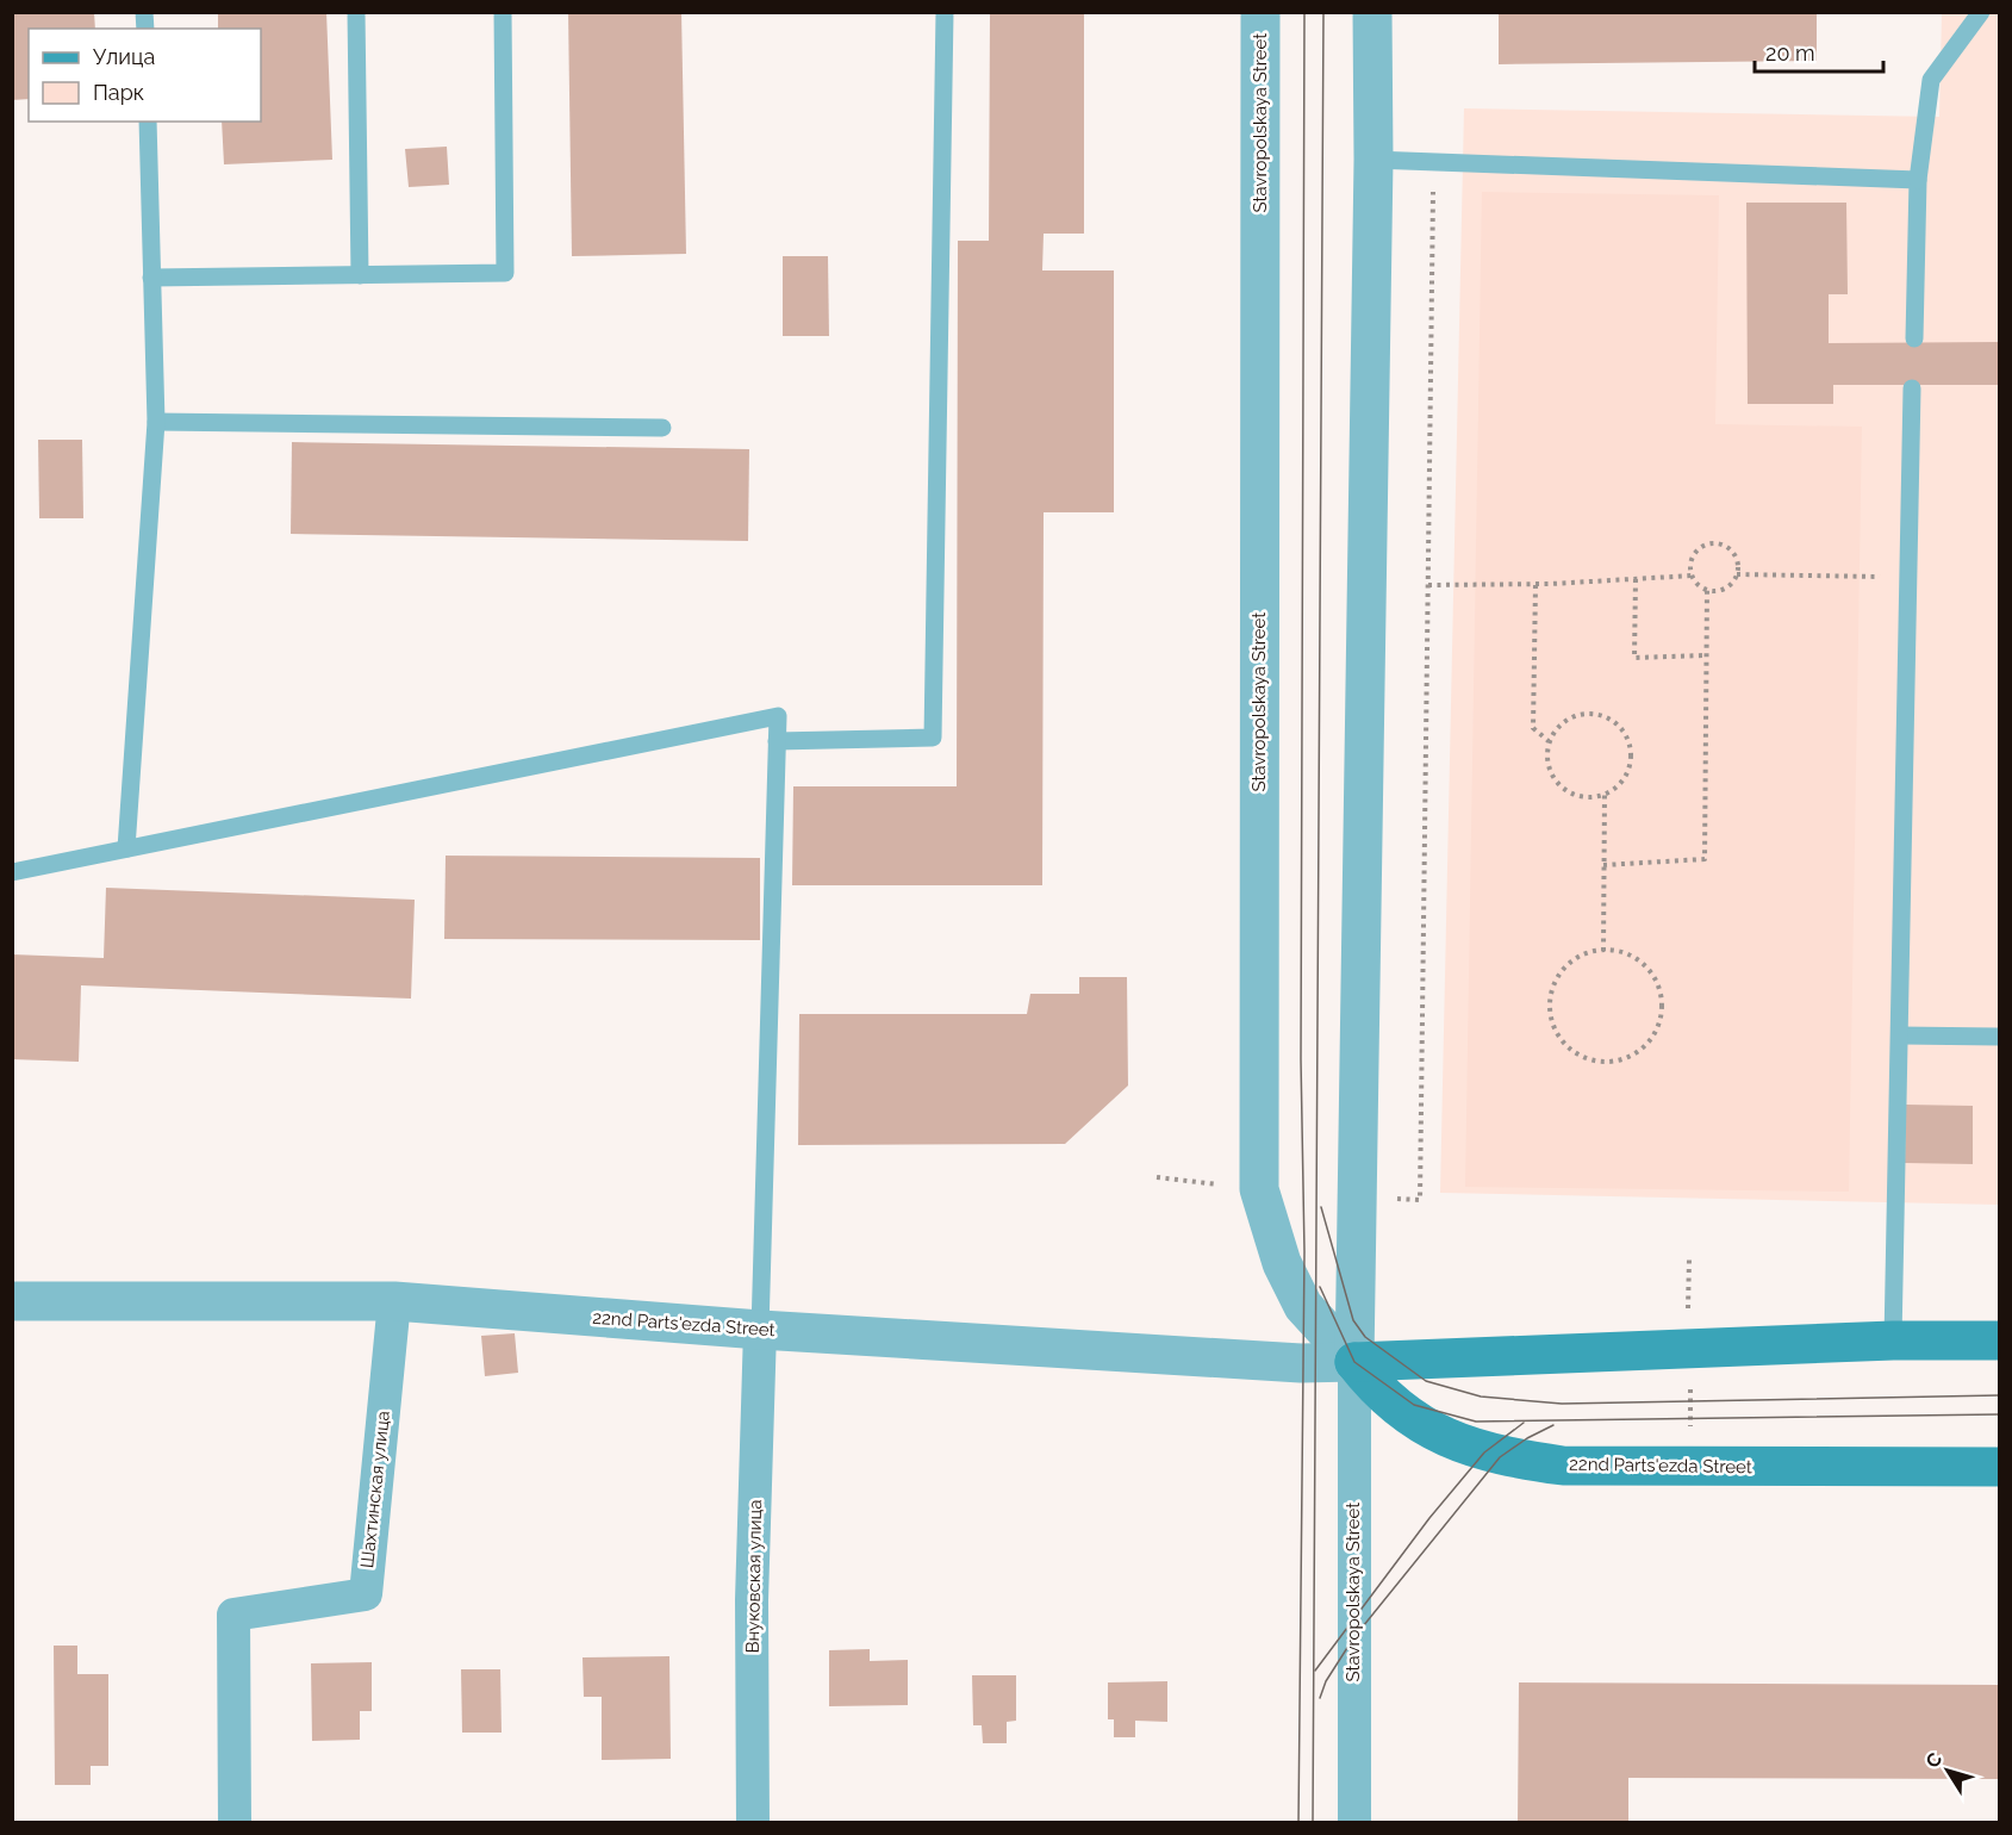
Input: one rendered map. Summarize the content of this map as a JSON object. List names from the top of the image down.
{
  "streets": {
    "main road": ["22nd Parts'ezda Street"],
    "street": ["Stavropolskaya Street", "Шахтинская улица", "Внуковская улица"]
  },
  "crossings": [
    ["Stavropolskaya Street", "22nd Parts'ezda Street"],
    ["22nd Parts'ezda Street", "Шахтинская улица"],
    ["22nd Parts'ezda Street", "Внуковская улица"]
  ],
  "legend": ["Улица", "Парк"],
  "scale_bar": "20 m",
  "north": "top left"
}
